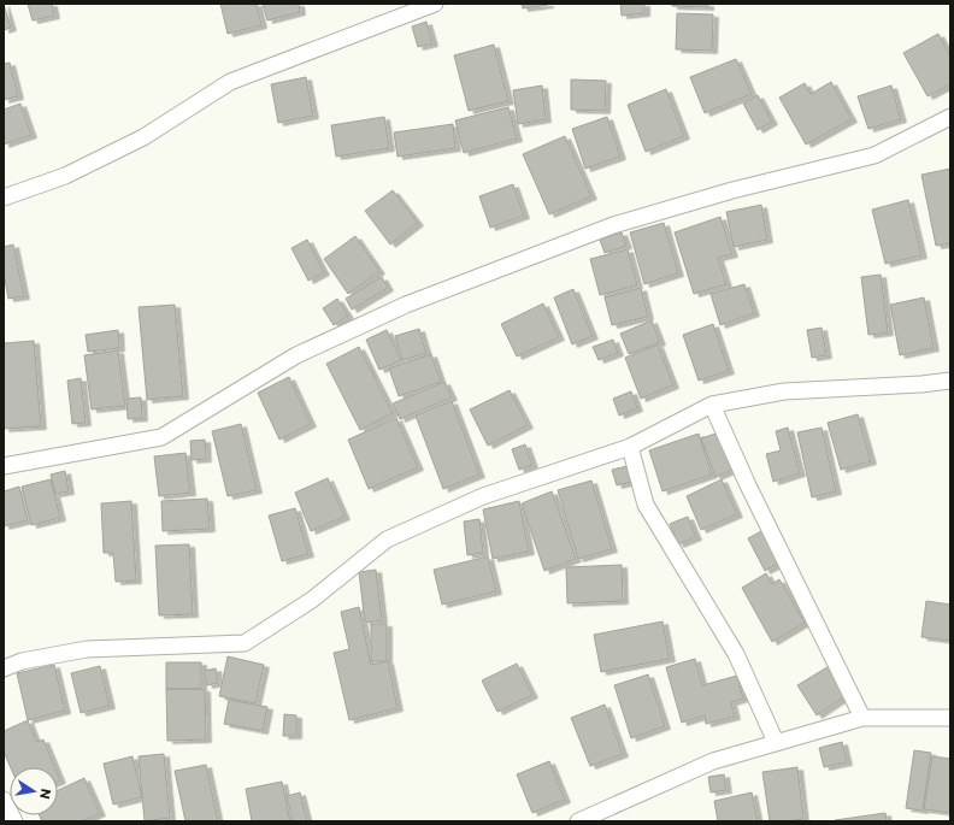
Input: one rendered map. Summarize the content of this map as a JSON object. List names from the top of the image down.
{
  "north": "right"
}
